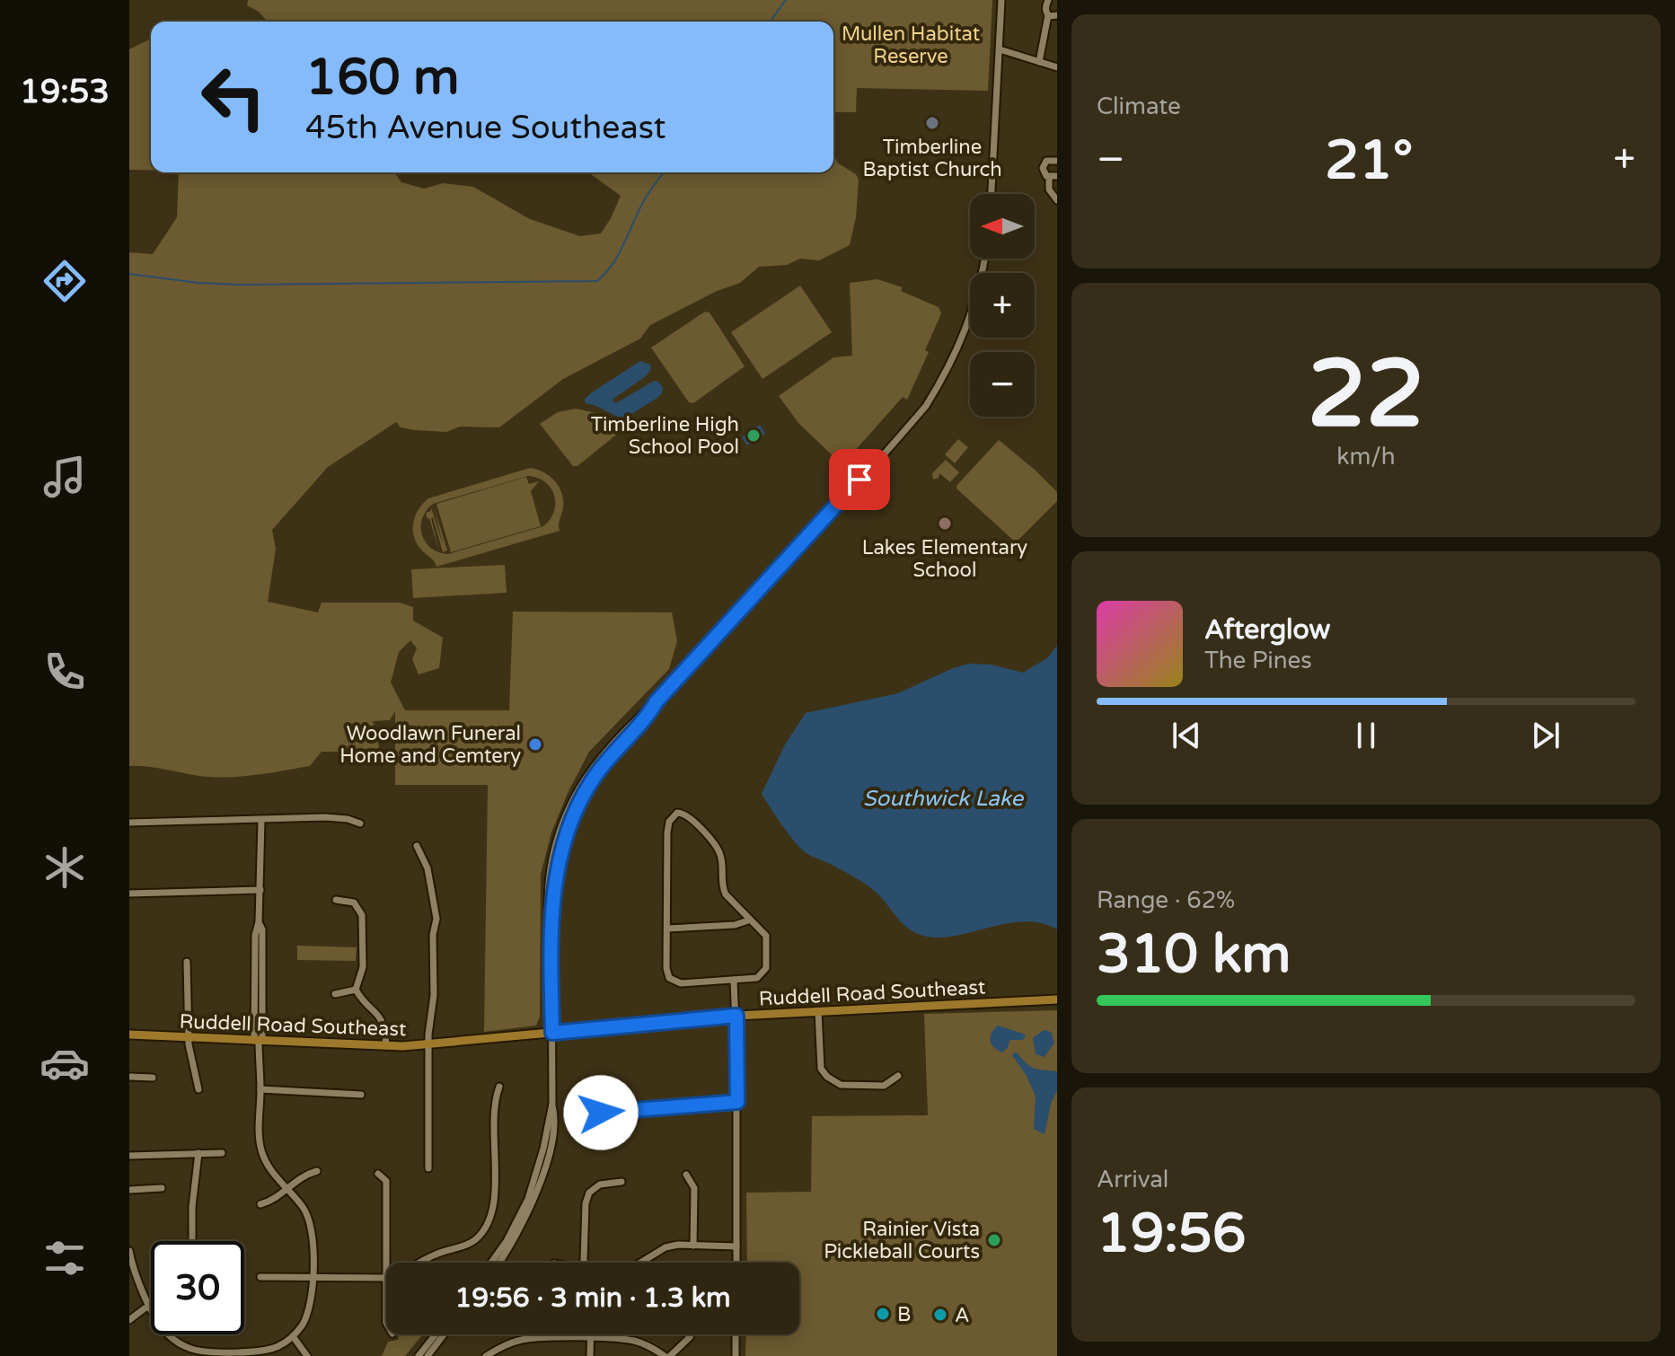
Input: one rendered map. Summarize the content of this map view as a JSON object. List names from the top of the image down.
{
  "streets": {
    "main road": ["Ruddell Road Southeast"]
  },
  "water": ["Southwick Lake"],
  "parks": ["Mullen Habitat Reserve"],
  "places": [
    "Timberline Baptist Church",
    "Timberline High School Pool",
    "Lakes Elementary School",
    "Woodlawn Funeral Home and Cemtery",
    "Rainier Vista Pickleball Courts",
    "B",
    "A"
  ],
  "north": "left",
  "page": {
    "tabs": "19:53",
    "tile": [
      "Climate",
      ["22", "km/h"],
      ["Range · 62%", "310 km"],
      ["Arrival", "19:56"]
    ],
    "turn": ["160 m", "45th Avenue Southeast"],
    "heat": ["−", "21°", "+"],
    "map_buttons": ["+", "−"],
    "song": ["Afterglow", "The Pines"],
    "limit": "30",
    "trip": "19:56 · 3 min · 1.3 km"
  }
}
